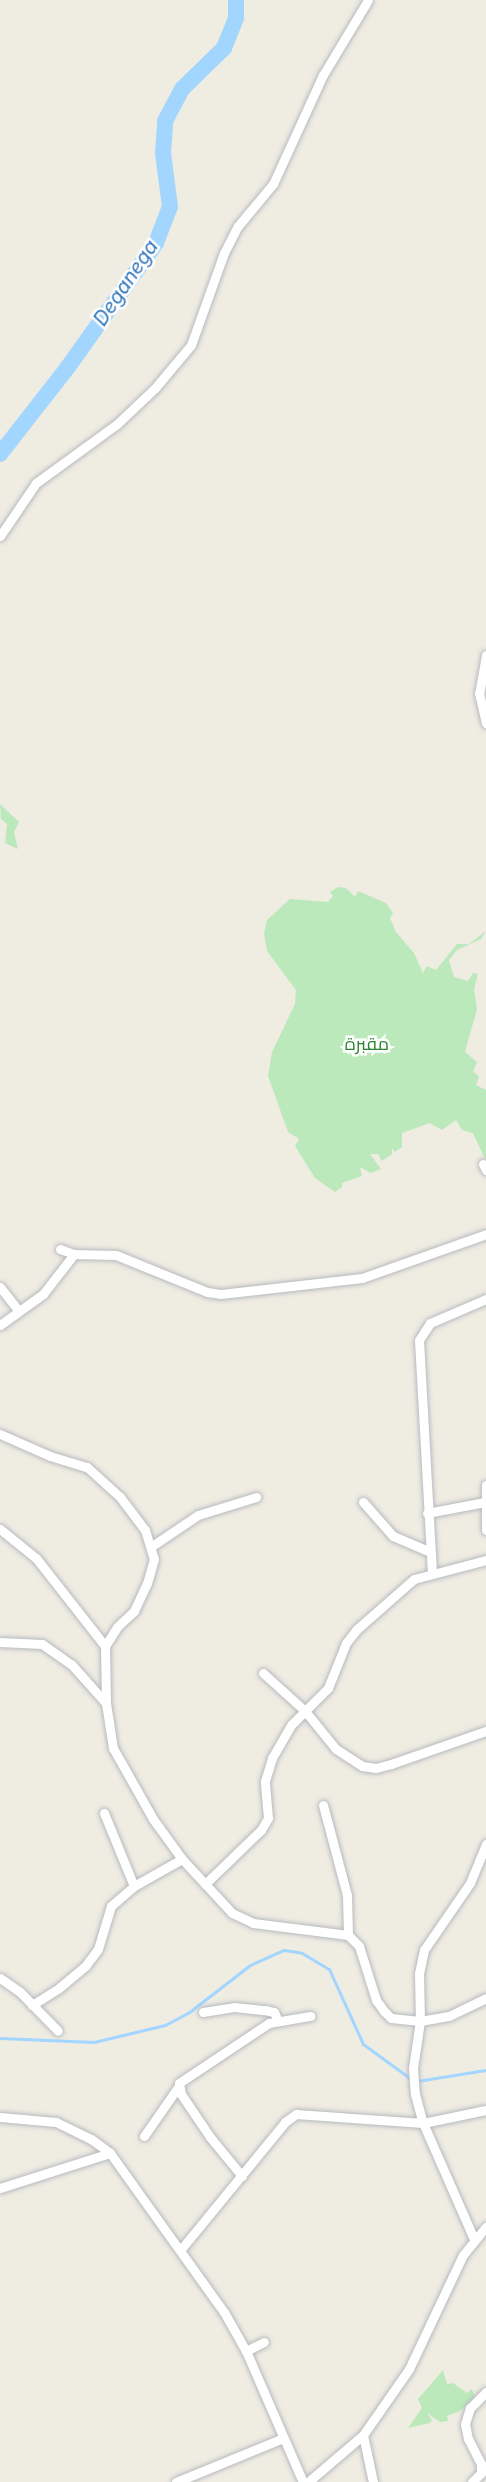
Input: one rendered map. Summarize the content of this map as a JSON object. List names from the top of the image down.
{
  "water": ["Deganega"],
  "parks": ["مقبرة"]
}
